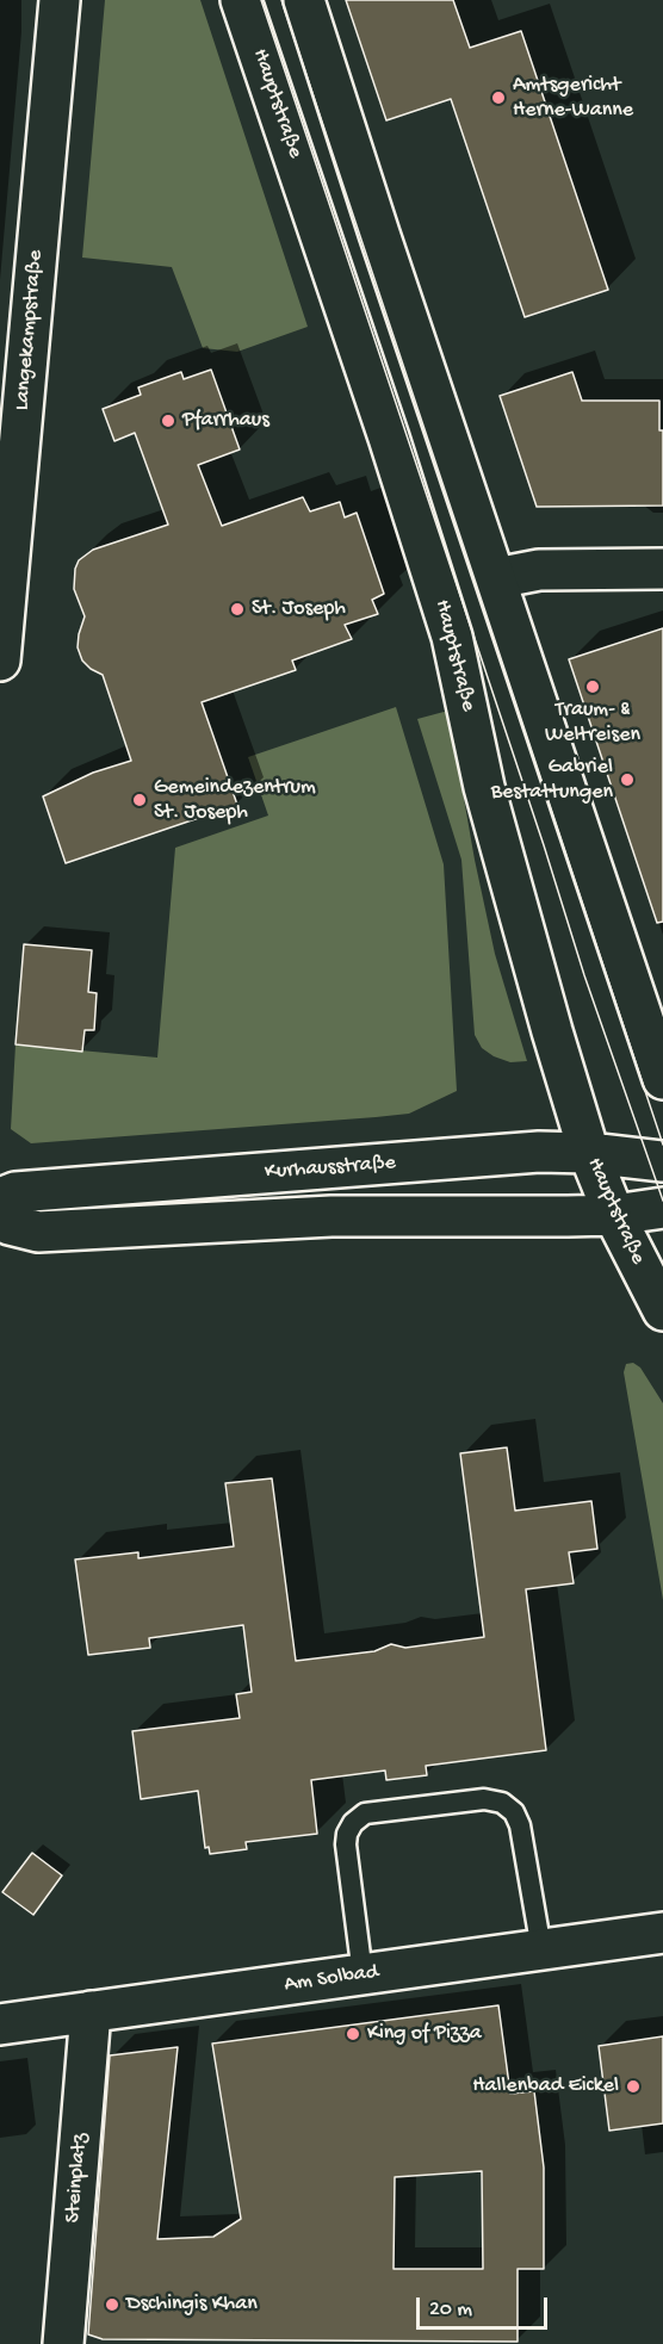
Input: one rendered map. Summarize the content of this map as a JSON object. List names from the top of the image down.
{
  "streets": {
    "street": [
      "Hauptstraße",
      "Langekampstraße",
      "Kurhausstraße",
      "Am Solbad",
      "Steinplatz"
    ]
  },
  "crossings": [
    ["Hauptstraße", "Kurhausstraße"],
    ["Am Solbad", "Steinplatz"]
  ],
  "places": [
    "Amtsgericht Herne-Wanne",
    "Pfarrhaus",
    "St. Joseph",
    "Traum- & Weltreisen",
    "Gabriel Bestattungen",
    "Gemeindezentrum St. Joseph",
    "King of Pizza",
    "Hallenbad Eickel",
    "Dschingis Khan"
  ],
  "scale_bar": "20 m"
}
